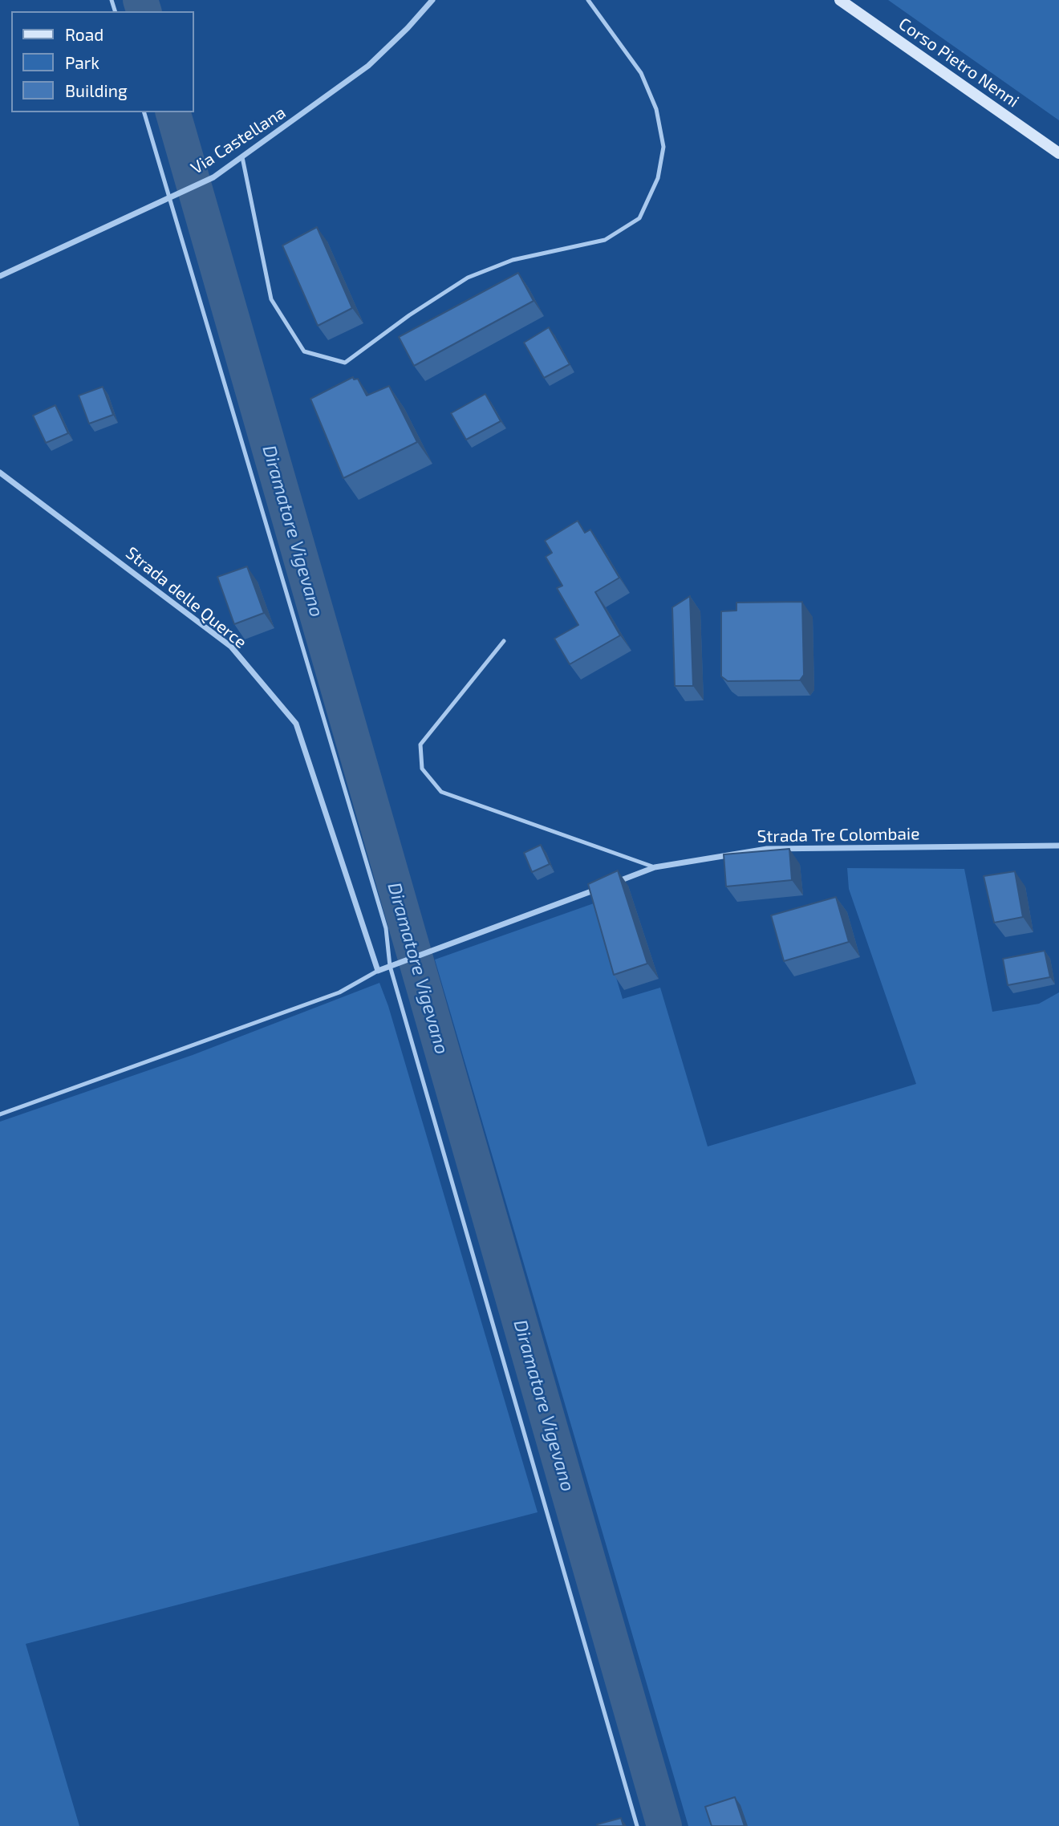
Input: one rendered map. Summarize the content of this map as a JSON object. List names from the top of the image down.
{
  "streets": {
    "main road": ["Corso Pietro Nenni"],
    "street": ["Via Castellana", "Strada delle Querce", "Strada Tre Colombaie"]
  },
  "water": ["Diramatore Vigevano"],
  "legend": ["Road", "Park", "Building"]
}
